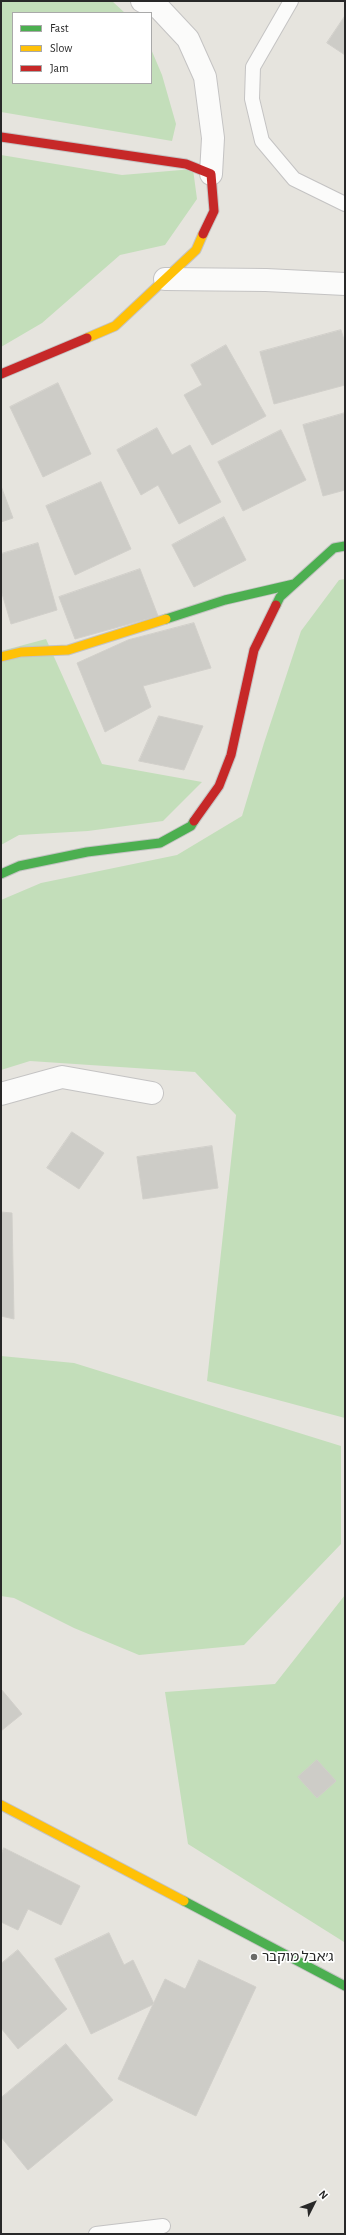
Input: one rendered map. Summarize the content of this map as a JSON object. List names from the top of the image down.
{
  "places": ["ג׳אבל מוקבר"],
  "legend": ["Fast", "Slow", "Jam"],
  "north": "top right"
}
